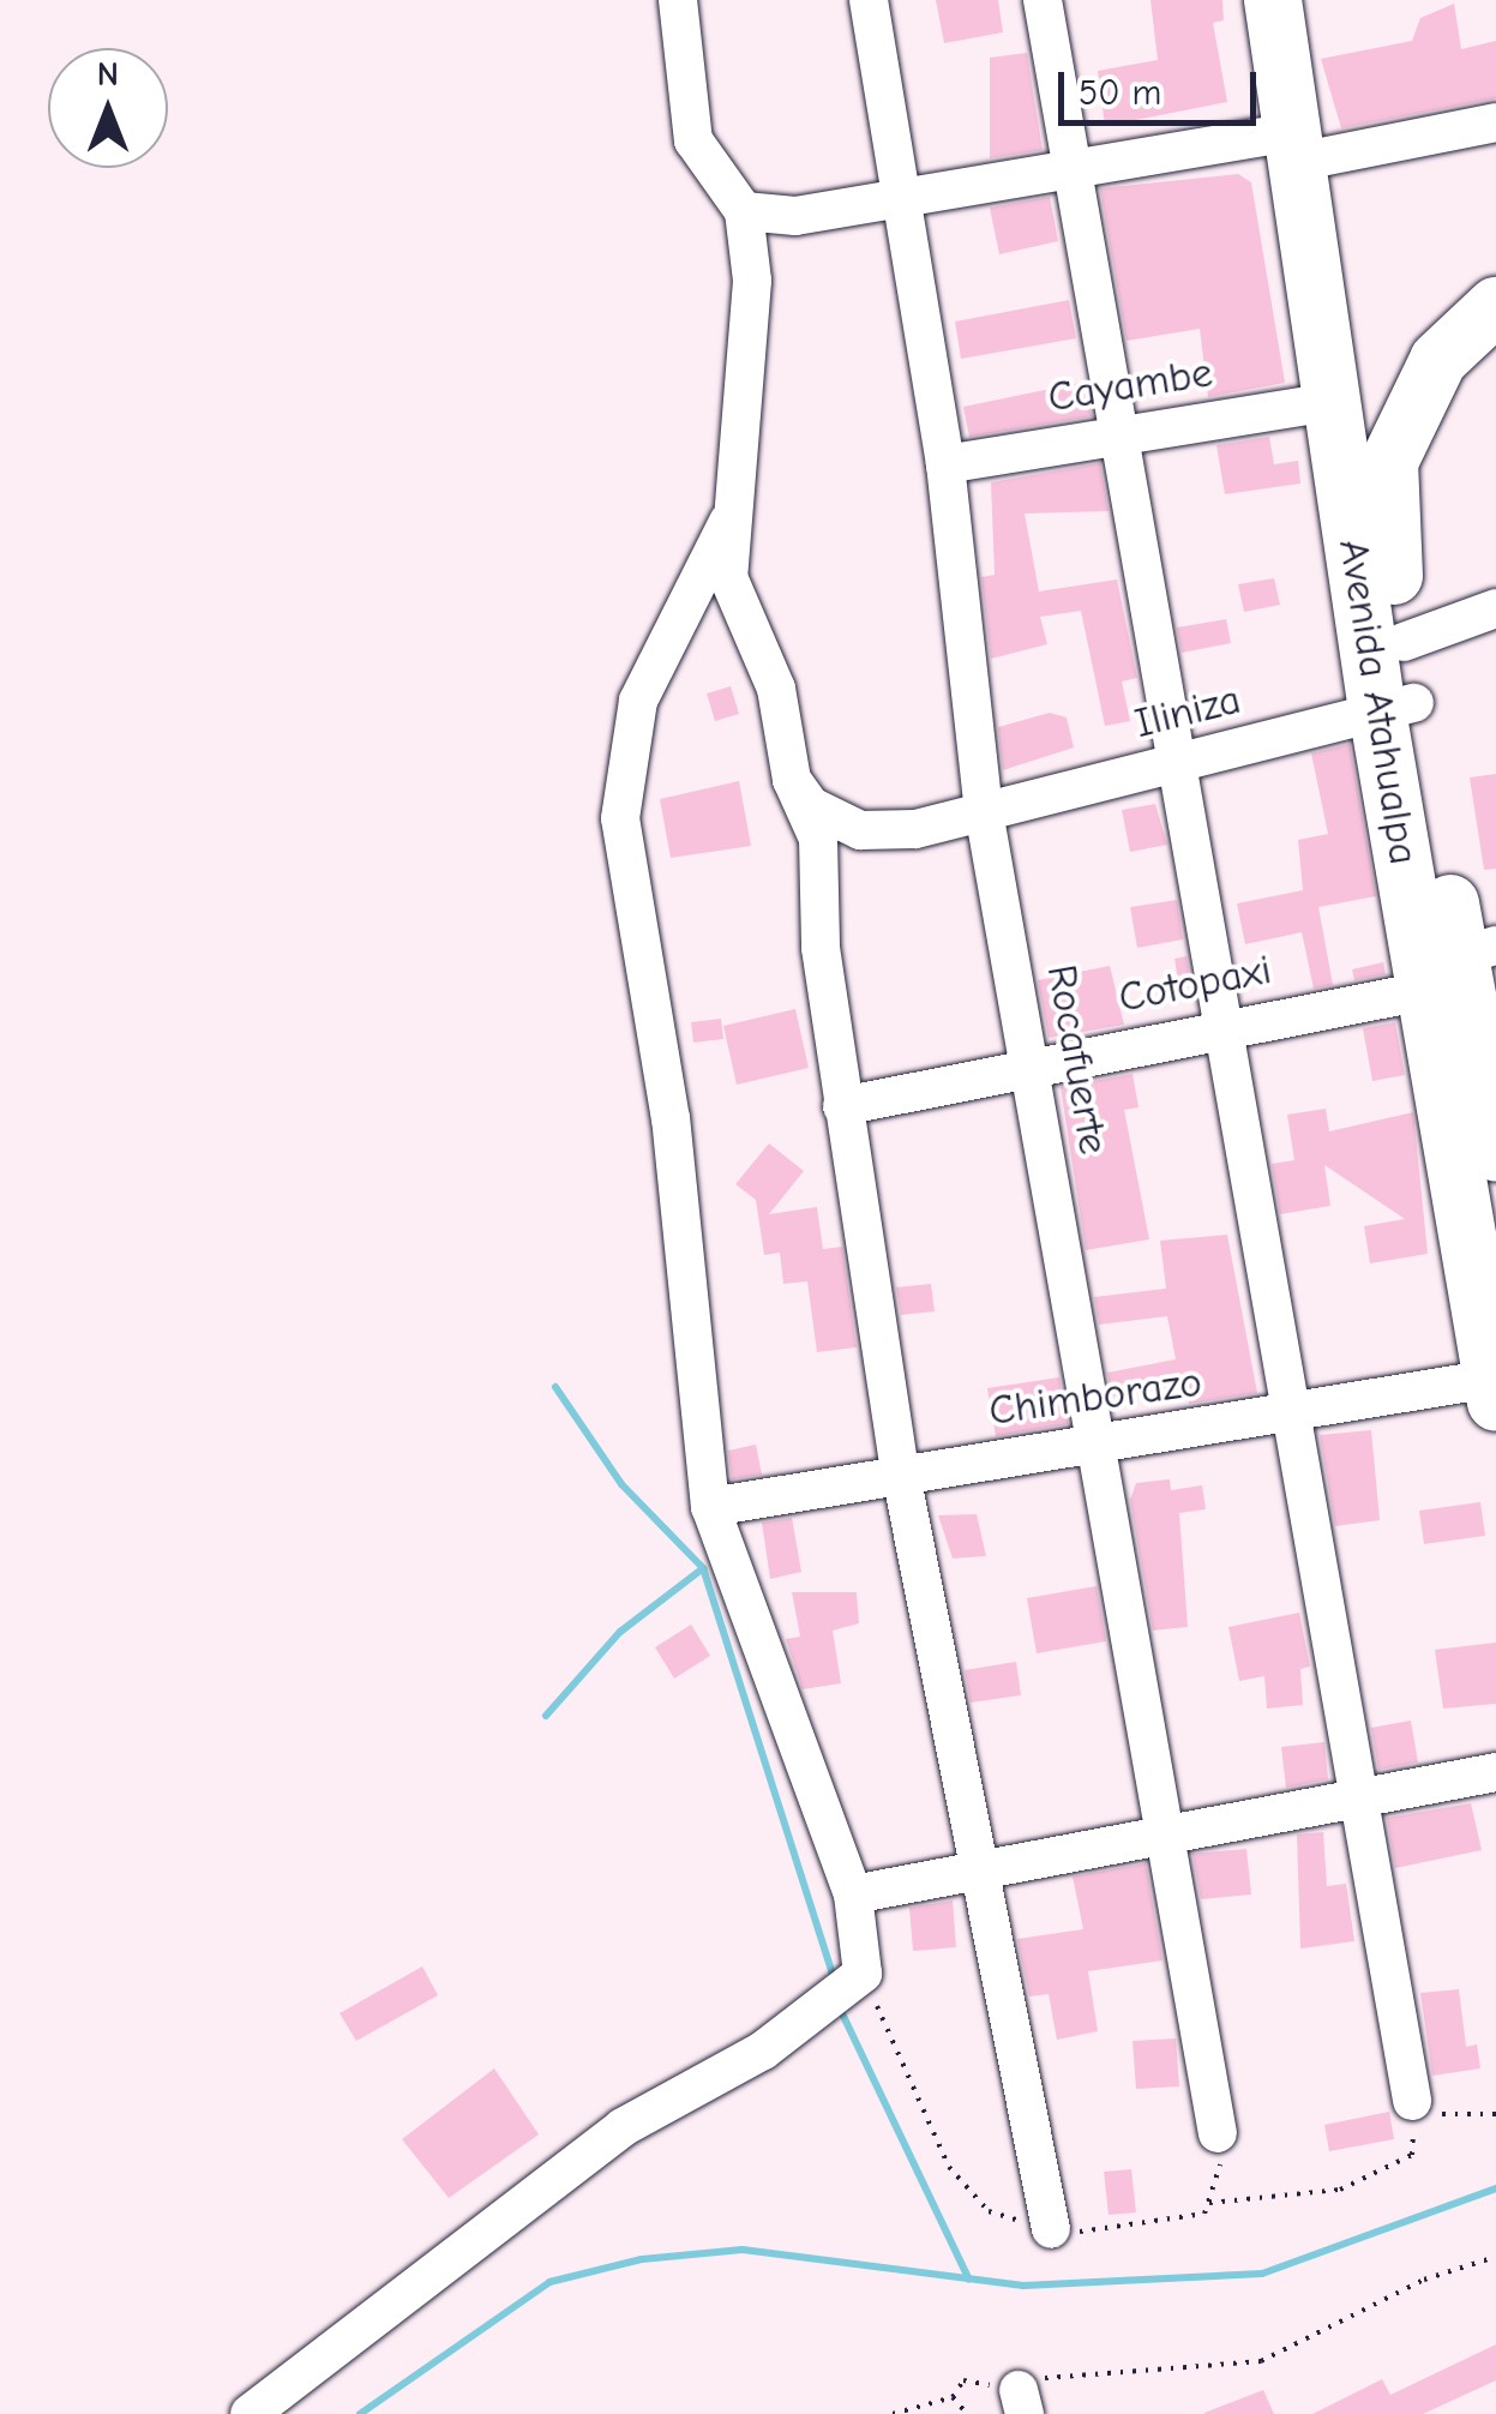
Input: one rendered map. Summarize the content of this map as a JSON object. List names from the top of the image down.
{
  "streets": {
    "highway": ["Avenida Atahualpa"],
    "street": [
      "Cayambe",
      "Iliniza",
      "Cotopaxi",
      "Rocafuerte",
      "Chimborazo"
    ]
  },
  "crossings": [
    ["Cayambe", "Avenida Atahualpa"],
    ["Cayambe", "Rocafuerte"],
    ["Avenida Atahualpa", "Iliniza"],
    ["Avenida Atahualpa", "Cotopaxi"],
    ["Avenida Atahualpa", "Chimborazo"],
    ["Iliniza", "Rocafuerte"],
    ["Cotopaxi", "Rocafuerte"],
    ["Rocafuerte", "Chimborazo"]
  ],
  "scale_bar": "50 m",
  "north": "top"
}
